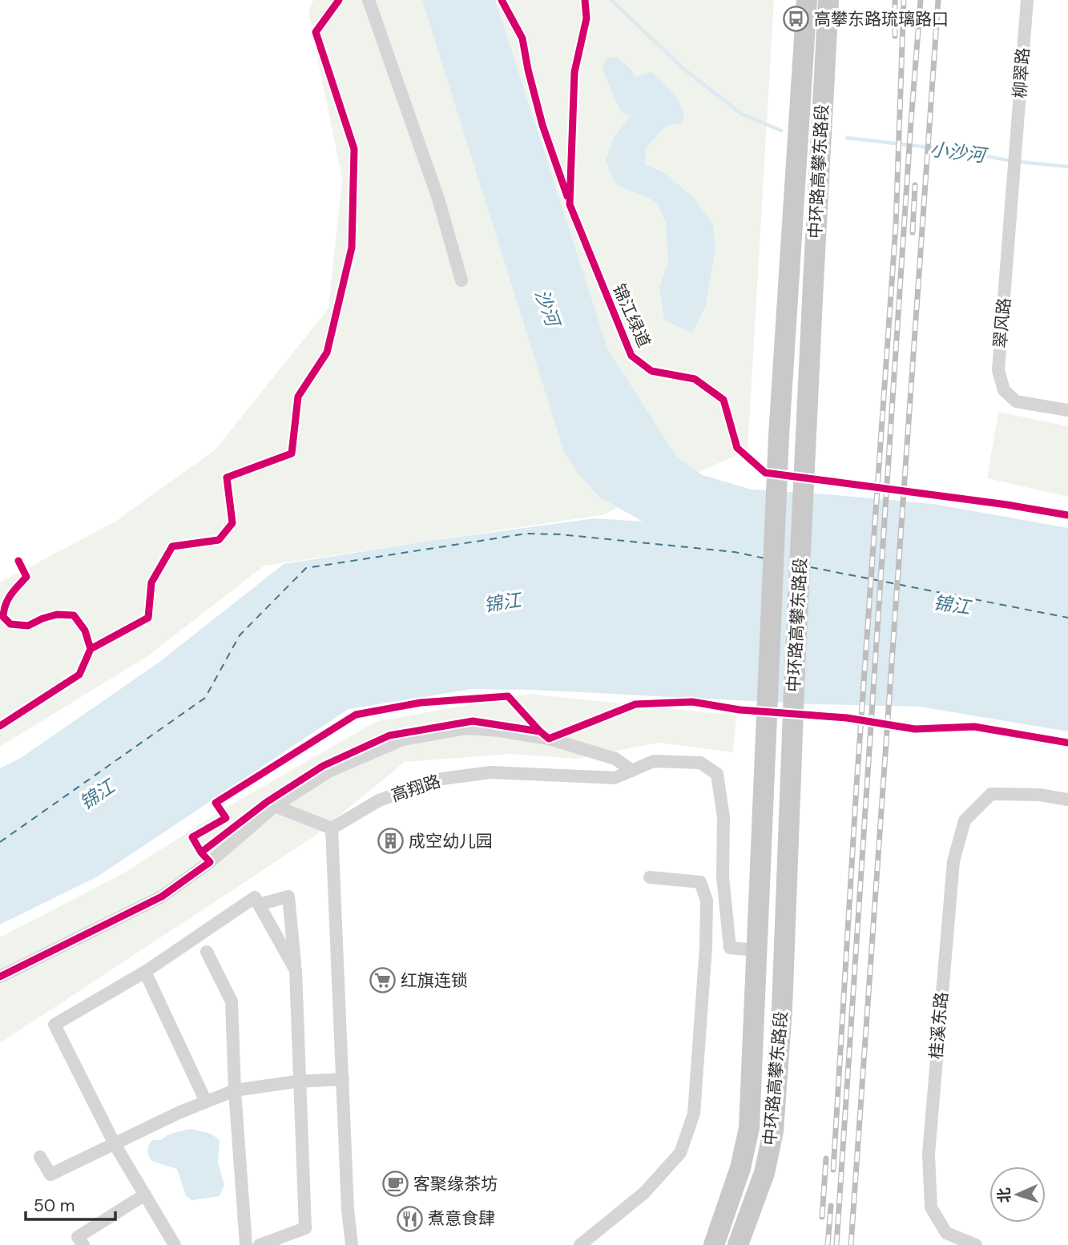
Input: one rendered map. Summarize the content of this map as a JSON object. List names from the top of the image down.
{
  "streets": {
    "main road": ["中环路高攀东路段"],
    "street": [
      "柳翠路",
      "翠风路",
      "高翔路",
      "桂溪东路"
    ],
    "cycle path": ["锦江绿道"]
  },
  "crossings": [
    ["柳翠路", "翠风路"],
    ["中环路高攀东路段", "高翔路"]
  ],
  "water": ["小沙河", "沙河", "锦江"],
  "places": {
    "bus stop": ["高攀东路琉璃路口"],
    "building": ["成空幼儿园"],
    "supermarket": ["红旗连锁"],
    "cafe": ["客聚缘茶坊"],
    "restaurant": ["煮意食肆"]
  },
  "scale_bar": "50 m",
  "north": "left"
}
